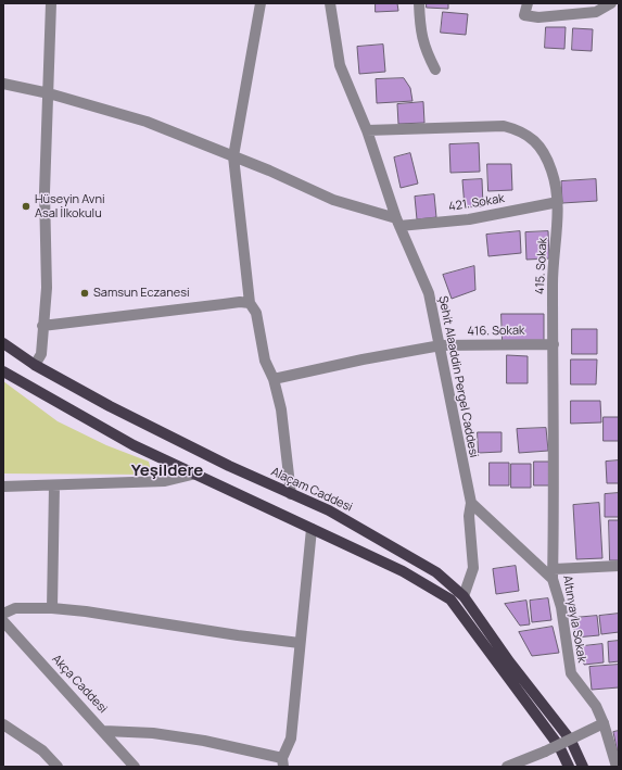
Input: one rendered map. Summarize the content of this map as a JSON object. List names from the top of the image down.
{
  "streets": {
    "main road": ["Alaçam Caddesi"],
    "street": [
      "421. Sokak",
      "415. Sokak",
      "416. Sokak",
      "Şehit Alaaddin Pergel Caddesi",
      "Altınyayla Sokak",
      "Akça Caddesi"
    ]
  },
  "crossings": [
    ["421. Sokak", "415. Sokak"],
    ["421. Sokak", "Şehit Alaaddin Pergel Caddesi"],
    ["415. Sokak", "416. Sokak"],
    ["415. Sokak", "Şehit Alaaddin Pergel Caddesi"],
    ["415. Sokak", "Altınyayla Sokak"],
    ["416. Sokak", "Şehit Alaaddin Pergel Caddesi"],
    ["Şehit Alaaddin Pergel Caddesi", "Alaçam Caddesi"]
  ],
  "districts": ["Yeşildere"],
  "places": ["Hüseyin Avni Asal İlkokulu", "Samsun Eczanesi"]
}
